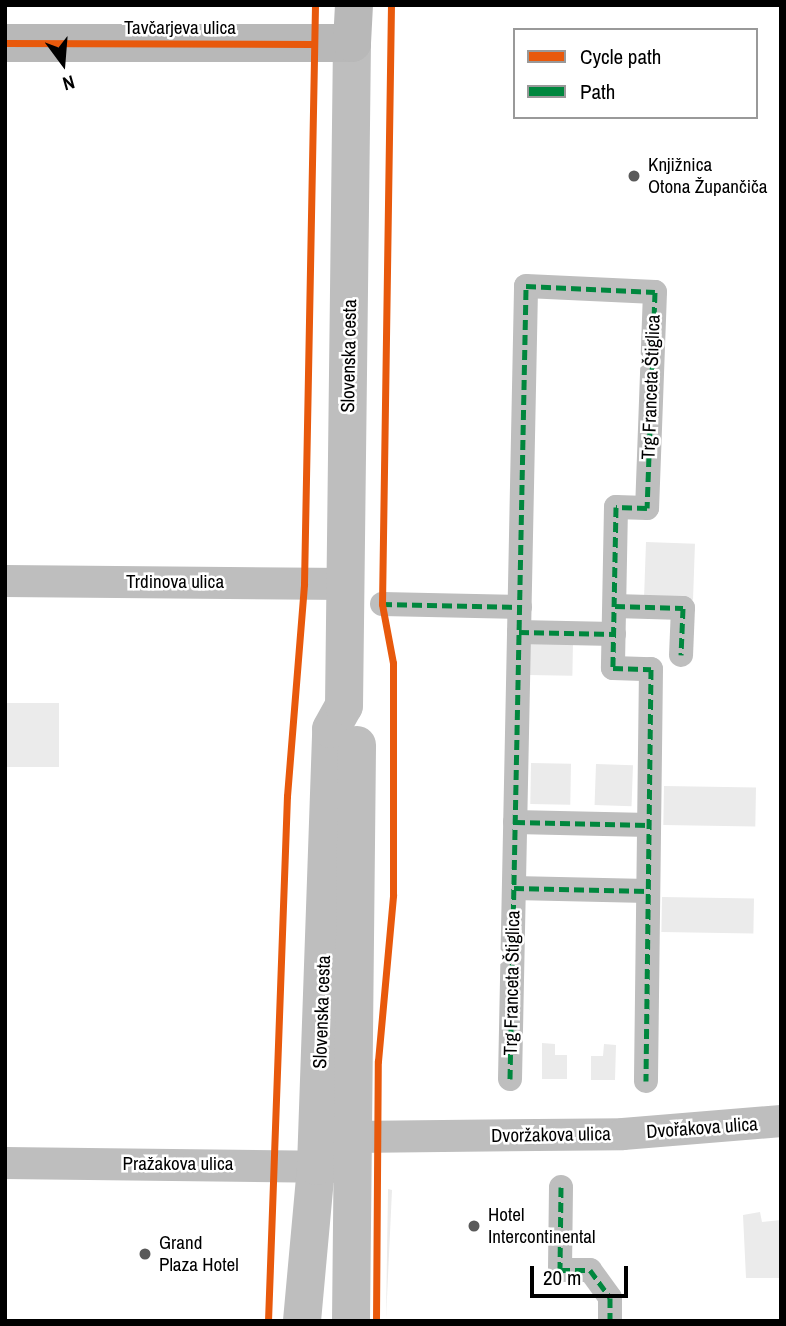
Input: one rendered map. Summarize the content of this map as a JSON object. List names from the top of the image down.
{
  "streets": {
    "main road": ["Tavčarjeva ulica", "Slovenska cesta"],
    "street": [
      "Trg Franceta Štiglica",
      "Trdinova ulica",
      "Dvořakova ulica",
      "Dvoržakova ulica",
      "Pražakova ulica"
    ]
  },
  "crossings": [
    ["Tavčarjeva ulica", "Slovenska cesta"],
    ["Slovenska cesta", "Trdinova ulica"],
    ["Slovenska cesta", "Dvoržakova ulica"],
    ["Slovenska cesta", "Pražakova ulica"],
    ["Dvořakova ulica", "Dvoržakova ulica"],
    ["Dvoržakova ulica", "Pražakova ulica"]
  ],
  "places": ["Knjižnica Otona Župančiča", "Hotel Intercontinental", "Grand Plaza Hotel"],
  "legend": ["Cycle path", "Path"],
  "scale_bar": "20 m",
  "north": "bottom"
}
